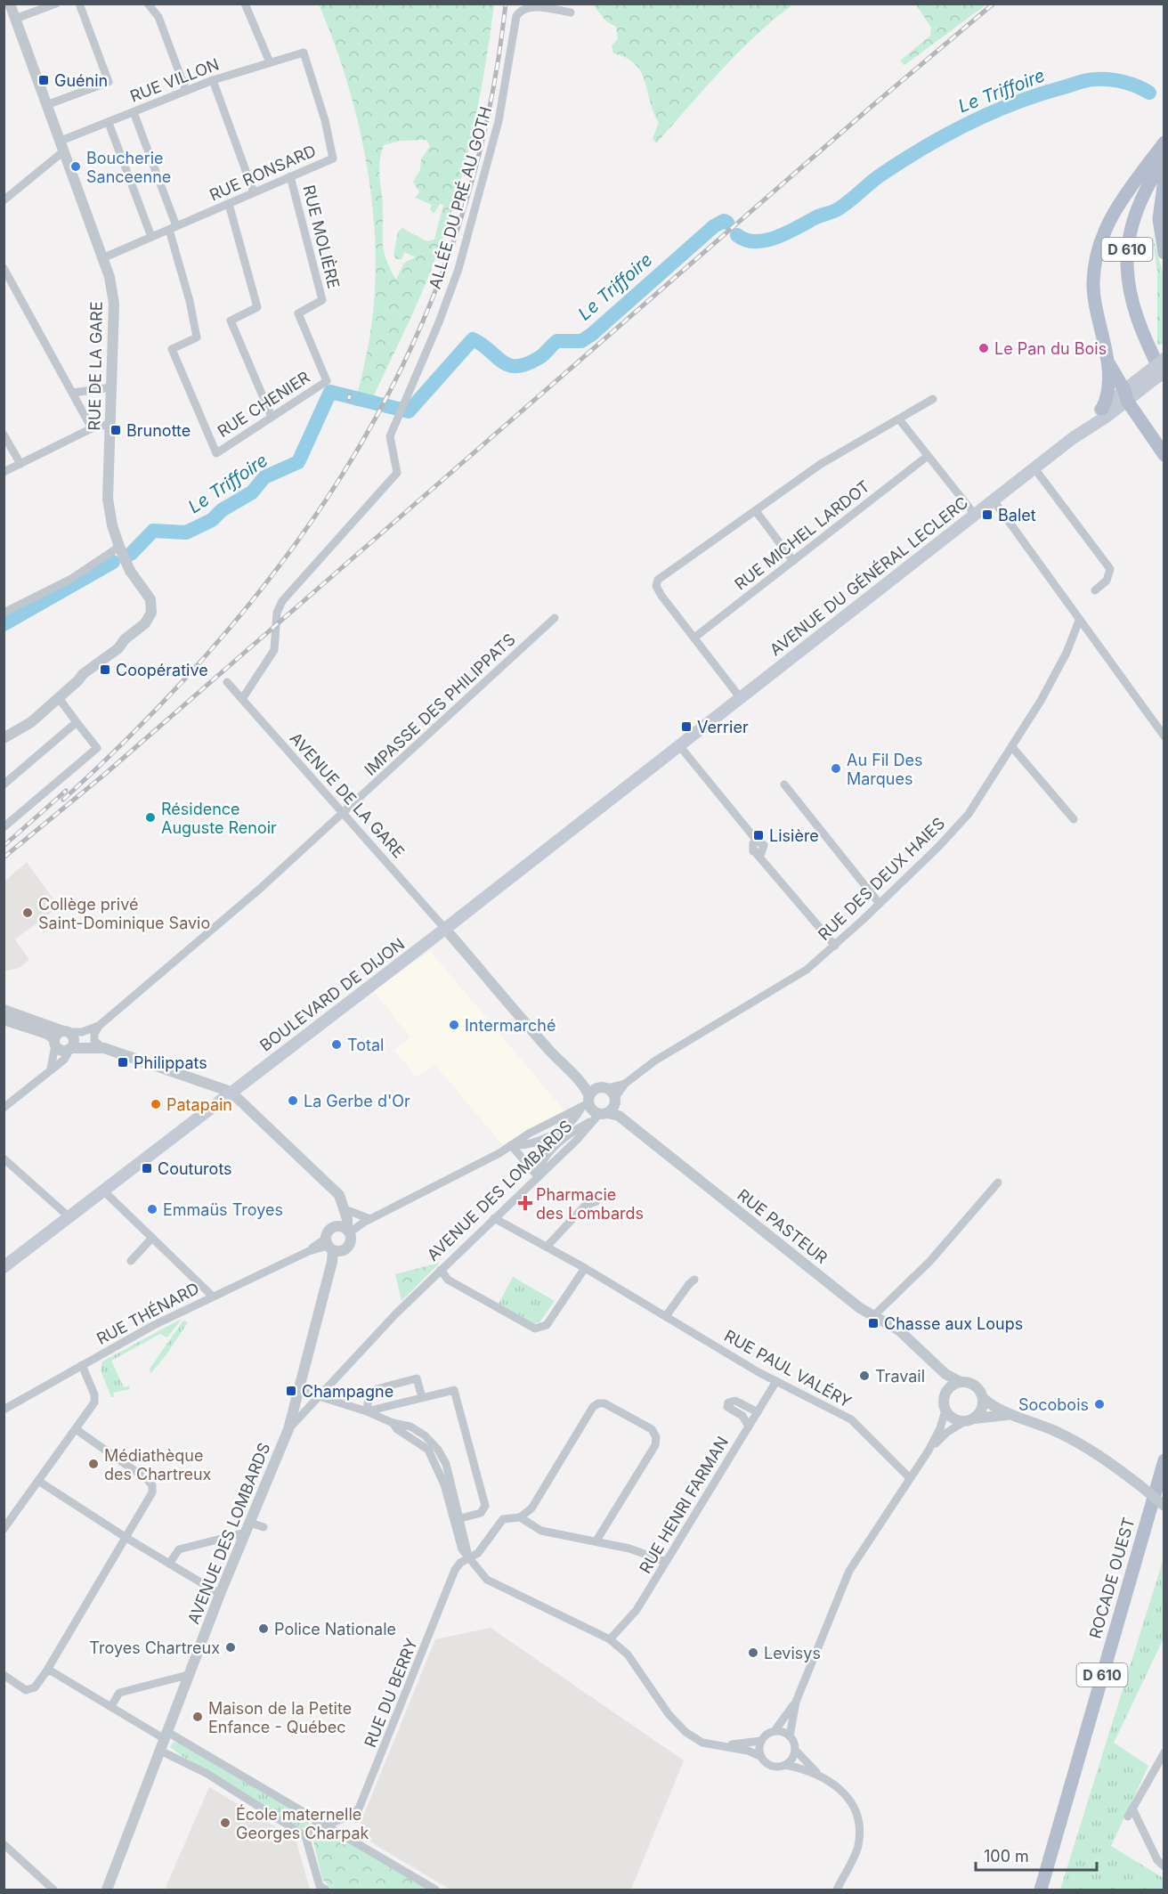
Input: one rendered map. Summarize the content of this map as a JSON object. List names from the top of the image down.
{
  "streets": {
    "main road": [
      "D 610",
      "AVENUE DU GÉNÉRAL LECLERC",
      "BOULEVARD DE DIJON",
      "ROCADE OUEST"
    ],
    "street": [
      "RUE VILLON",
      "RUE RONSARD",
      "ALLÉE DU PRÉ AU GOTH",
      "RUE MOLIÈRE",
      "RUE DE LA GARE",
      "RUE CHENIER",
      "RUE MICHEL LARDOT",
      "IMPASSE DES PHILIPPATS",
      "AVENUE DE LA GARE",
      "RUE DES DEUX HAIES",
      "AVENUE DES LOMBARDS",
      "RUE PASTEUR",
      "RUE THÉNARD",
      "RUE PAUL VALÉRY",
      "RUE HENRI FARMAN",
      "RUE DU BERRY"
    ]
  },
  "crossings": [
    ["RUE VILLON", "RUE RONSARD"],
    ["RUE VILLON", "RUE DE LA GARE"],
    ["RUE RONSARD", "RUE MOLIÈRE"],
    ["RUE RONSARD", "RUE DE LA GARE"],
    ["RUE RONSARD", "RUE CHENIER"],
    ["ALLÉE DU PRÉ AU GOTH", "AVENUE DE LA GARE"],
    ["RUE MOLIÈRE", "RUE CHENIER"],
    ["AVENUE DU GÉNÉRAL LECLERC", "BOULEVARD DE DIJON"],
    ["IMPASSE DES PHILIPPATS", "AVENUE DE LA GARE"],
    ["AVENUE DE LA GARE", "BOULEVARD DE DIJON"],
    ["RUE DES DEUX HAIES", "AVENUE DES LOMBARDS"],
    ["RUE DES DEUX HAIES", "RUE PASTEUR"],
    ["AVENUE DES LOMBARDS", "RUE PASTEUR"],
    ["AVENUE DES LOMBARDS", "RUE THÉNARD"],
    ["AVENUE DES LOMBARDS", "RUE PAUL VALÉRY"],
    ["RUE PAUL VALÉRY", "RUE HENRI FARMAN"]
  ],
  "water": ["Le Triffoire"],
  "places": {
    "transit": [
      "Guénin",
      "Brunotte",
      "Balet",
      "Coopérative",
      "Verrier",
      "Lisière",
      "Philippats",
      "Couturots",
      "Chasse aux Loups",
      "Champagne"
    ],
    "other": [
      "Boucherie Sanceenne",
      "Le Pan du Bois",
      "Au Fil Des Marques",
      "Résidence Auguste Renoir",
      "Collège privé Saint-Dominique Savio",
      "Intermarché",
      "Total",
      "La Gerbe d'Or",
      "Patapain",
      "Emmaüs Troyes",
      "Travail",
      "Socobois",
      "Médiathèque des Chartreux",
      "Police Nationale",
      "Troyes Chartreux",
      "Levisys",
      "Maison de la Petite Enfance - Québec",
      "École maternelle Georges Charpak"
    ],
    "health": ["Pharmacie des Lombards"]
  },
  "scale_bar": "100 m"
}
